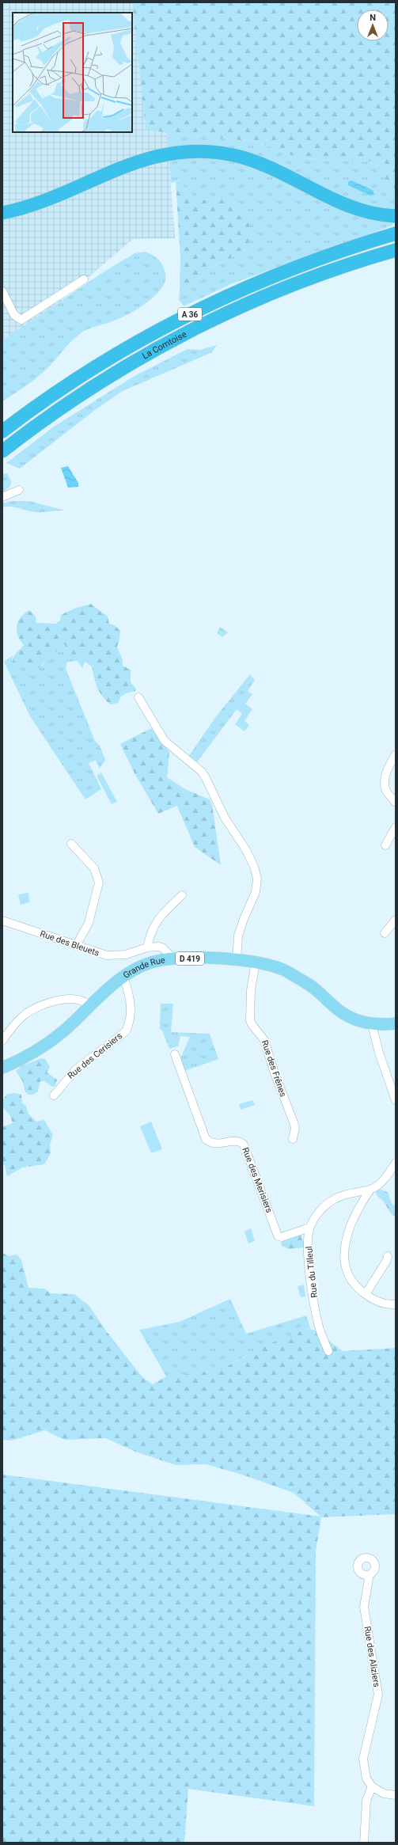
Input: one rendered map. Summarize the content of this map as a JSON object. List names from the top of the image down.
{
  "streets": {
    "highway": ["A 36", "La Comtoise"],
    "main road": ["D 419", "Grande Rue"],
    "street": [
      "Rue des Bleuets",
      "Rue des Cerisiers",
      "Rue des Frênes",
      "Rue des Merisiers",
      "Rue du Tilleul",
      "Rue des Aliziers"
    ]
  },
  "crossings": [
    ["Rue des Bleuets", "Grande Rue"],
    ["Grande Rue", "Rue des Cerisiers"],
    ["Grande Rue", "Rue des Frênes"],
    ["Rue des Merisiers", "Rue du Tilleul"]
  ],
  "north": "top"
}
